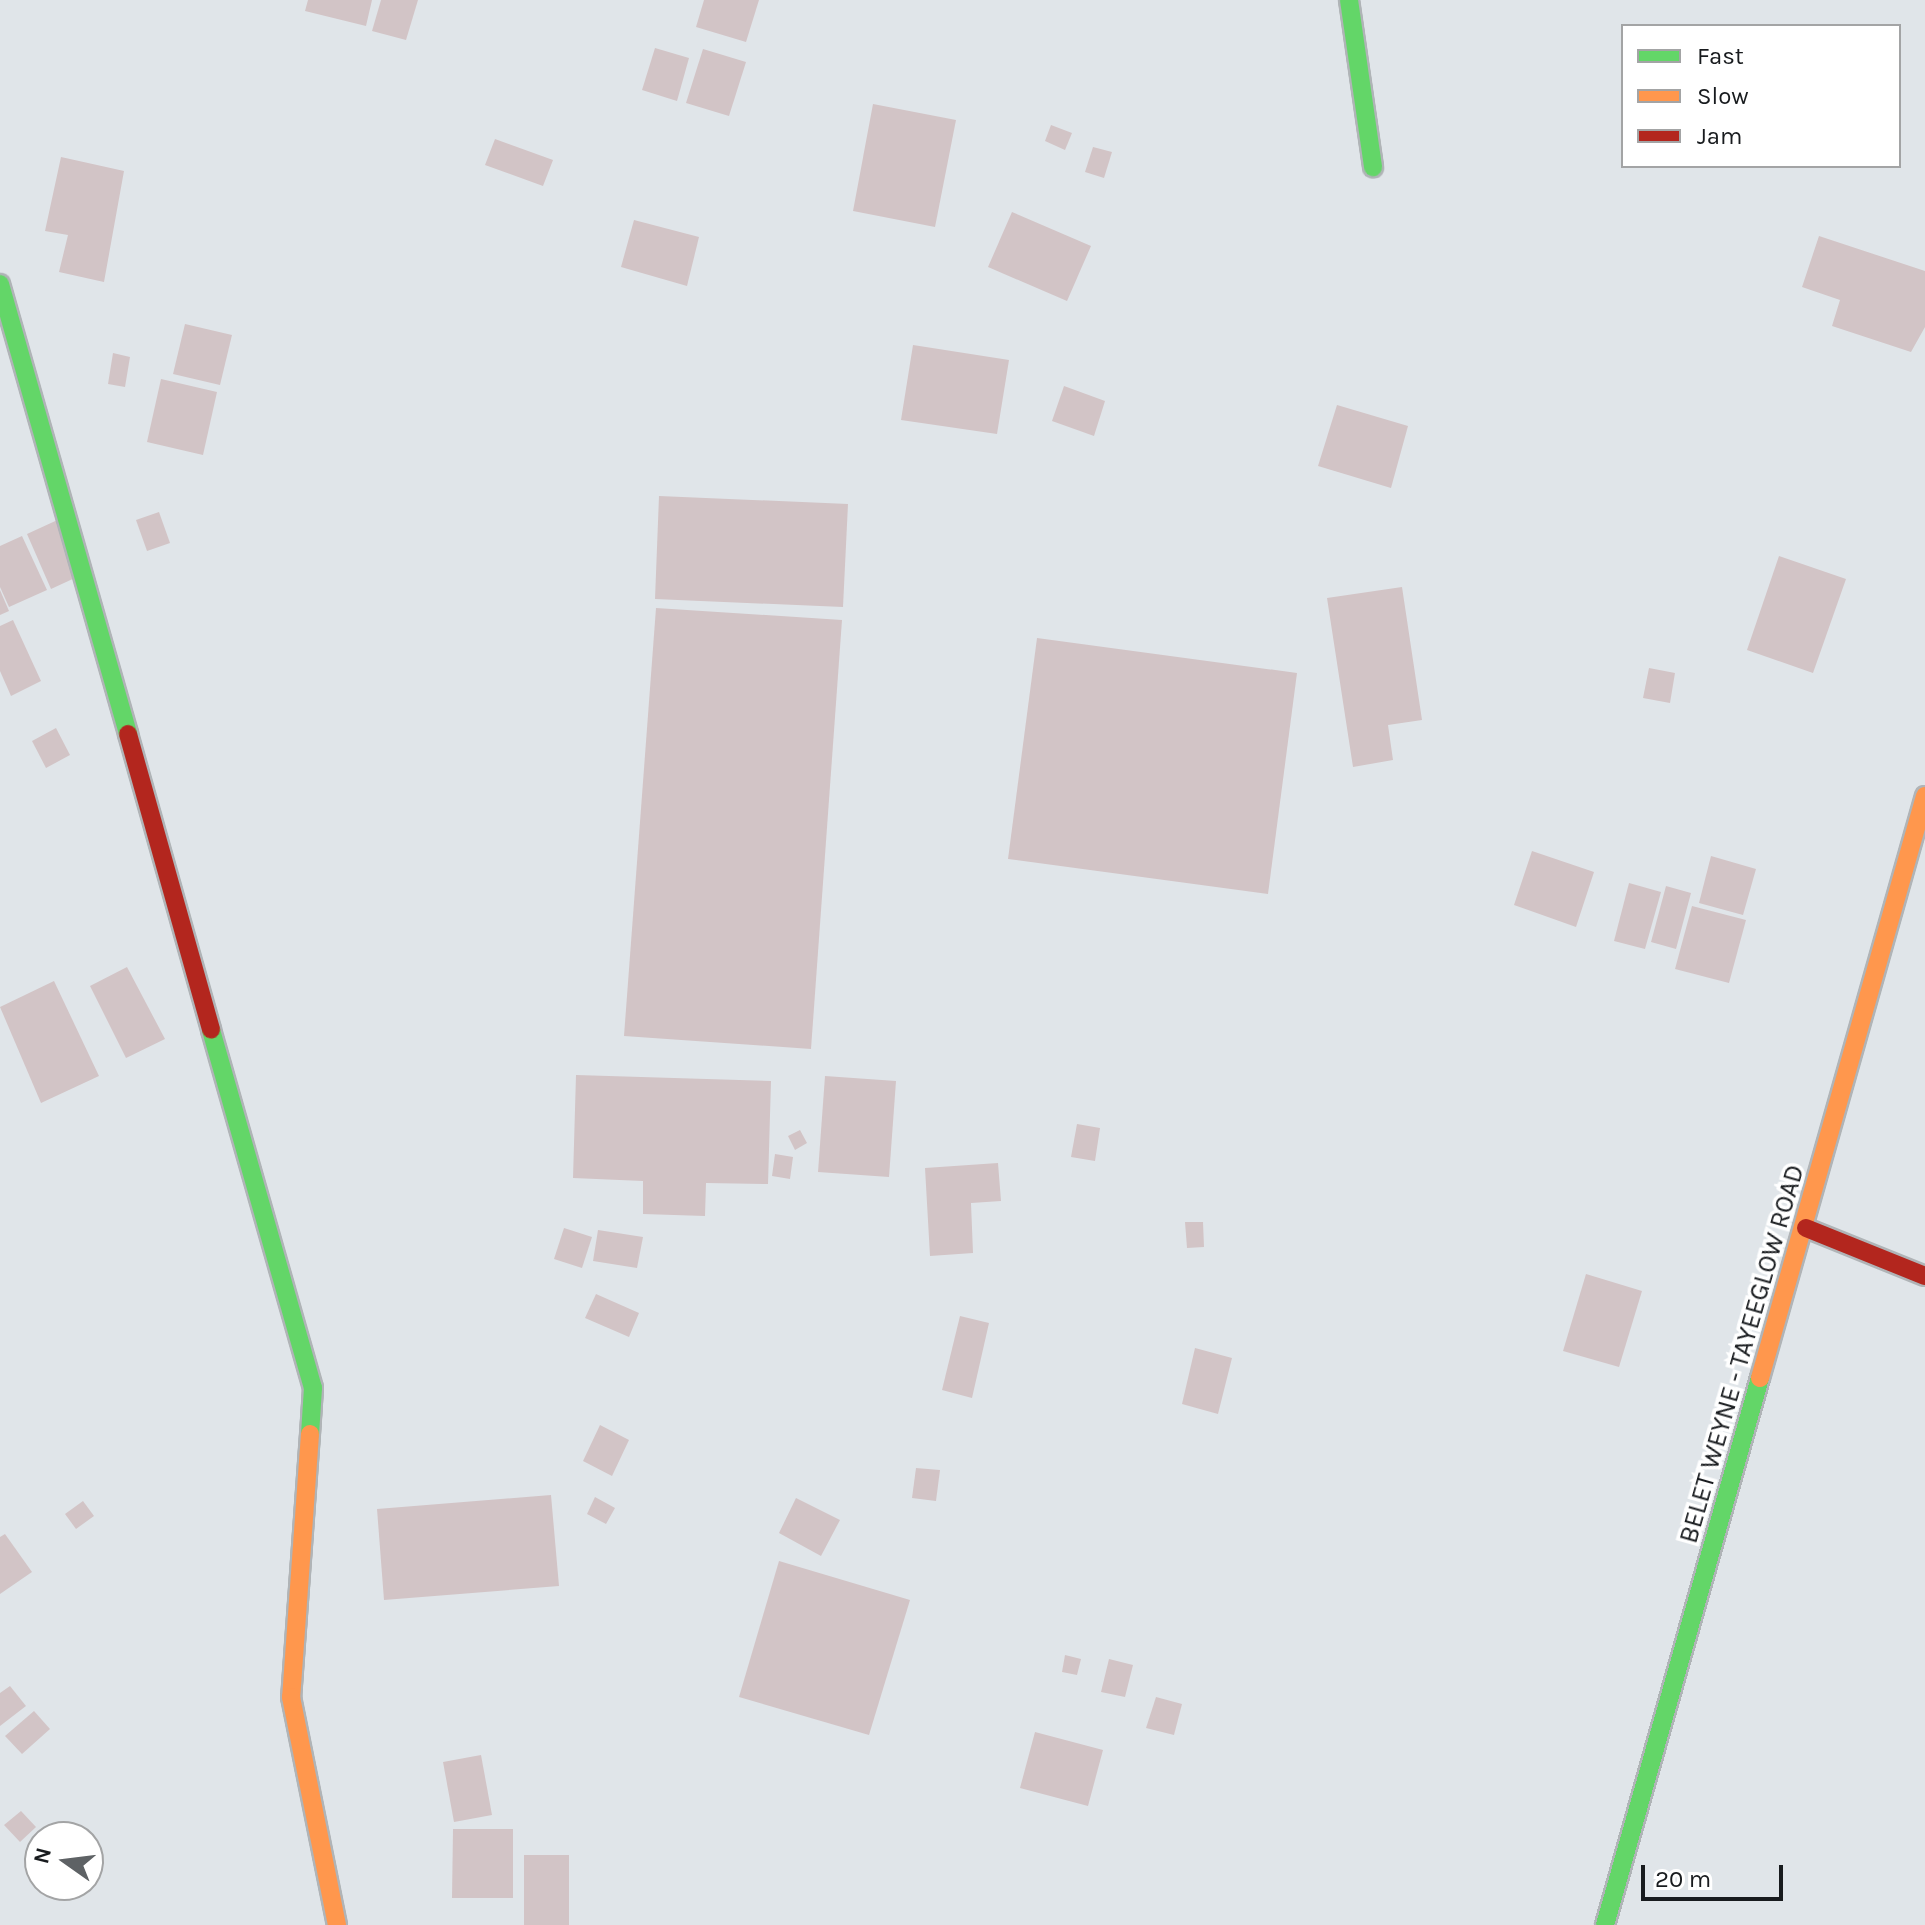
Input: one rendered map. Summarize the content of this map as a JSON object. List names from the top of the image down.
{
  "streets": {
    "street": ["BELET WEYNE - TAYEEGLOW ROAD"]
  },
  "legend": ["Fast", "Slow", "Jam"],
  "scale_bar": "20 m",
  "north": "left"
}
